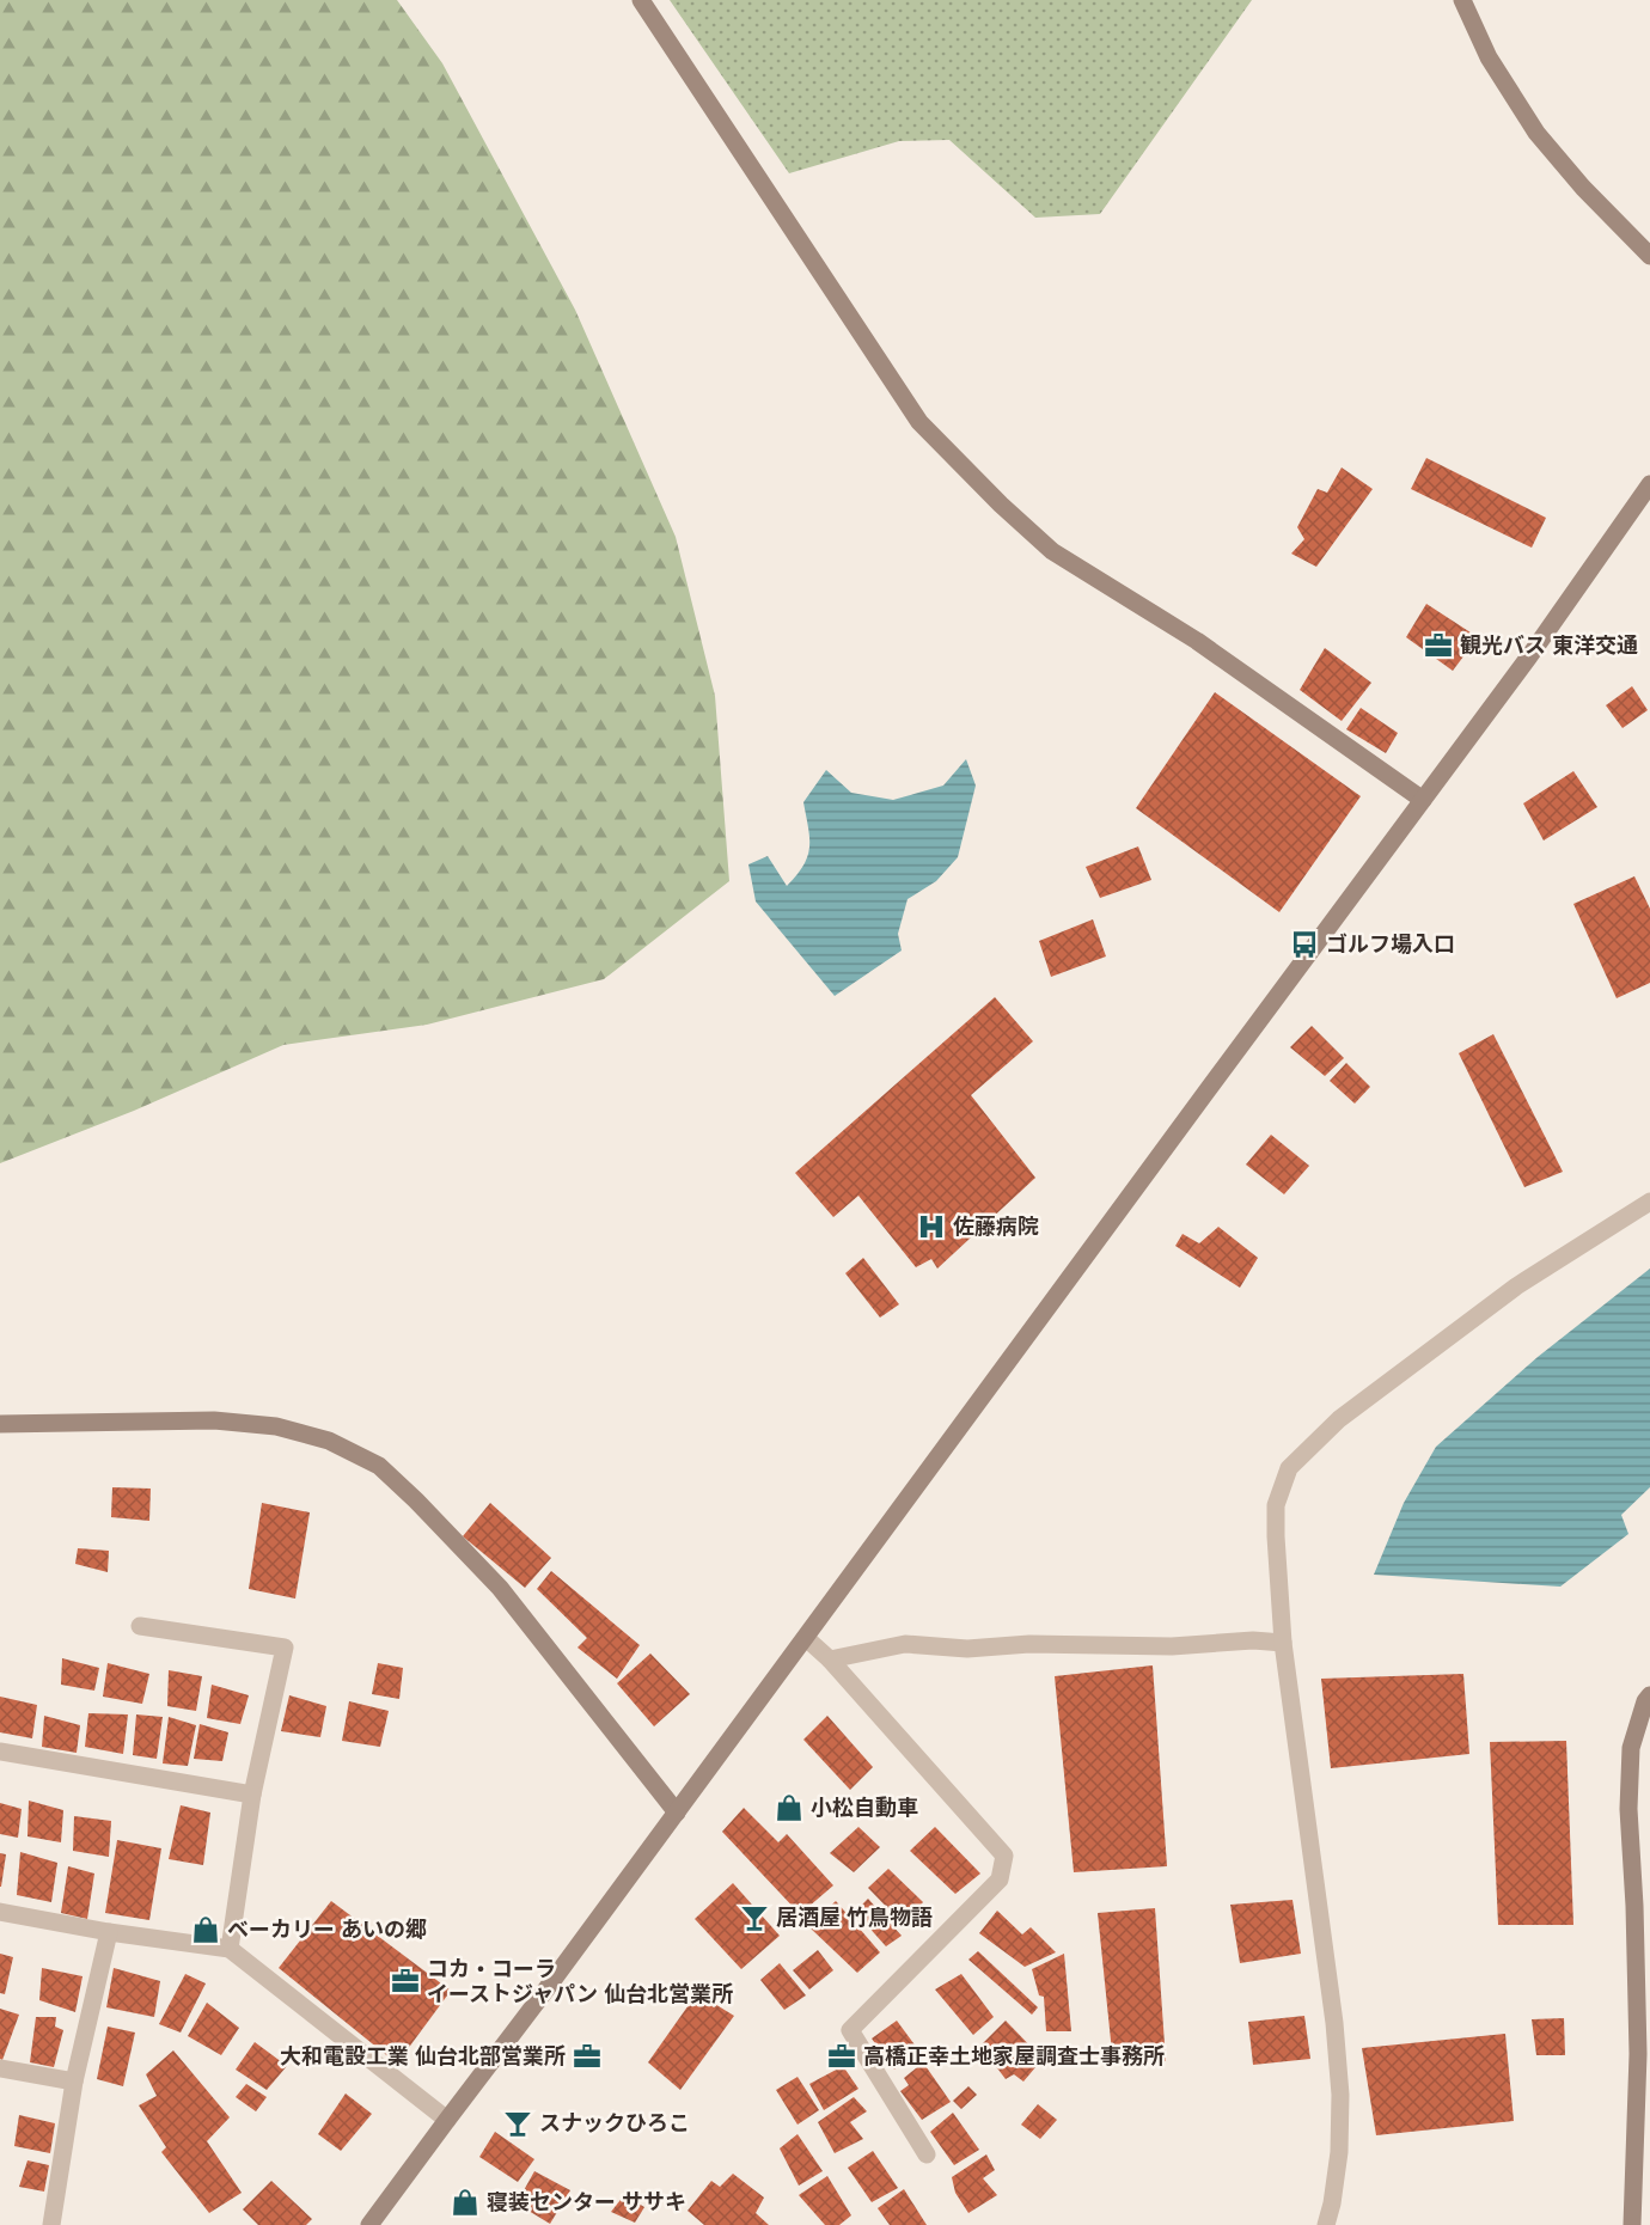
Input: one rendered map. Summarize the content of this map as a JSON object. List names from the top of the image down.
{
  "places": {
    "office": [
      "観光バス 東洋交通",
      "コカ・コーラ イーストジャパン 仙台北営業所",
      "大和電設工業 仙台北部営業所",
      "高橋正幸土地家屋調査士事務所"
    ],
    "bus stop": ["ゴルフ場入口"],
    "hospital": ["佐藤病院"],
    "shop": ["小松自動車", "ベーカリー あいの郷", "寝装センター ササキ"],
    "bar": ["居酒屋 竹鳥物語", "スナックひろこ"]
  }
}
